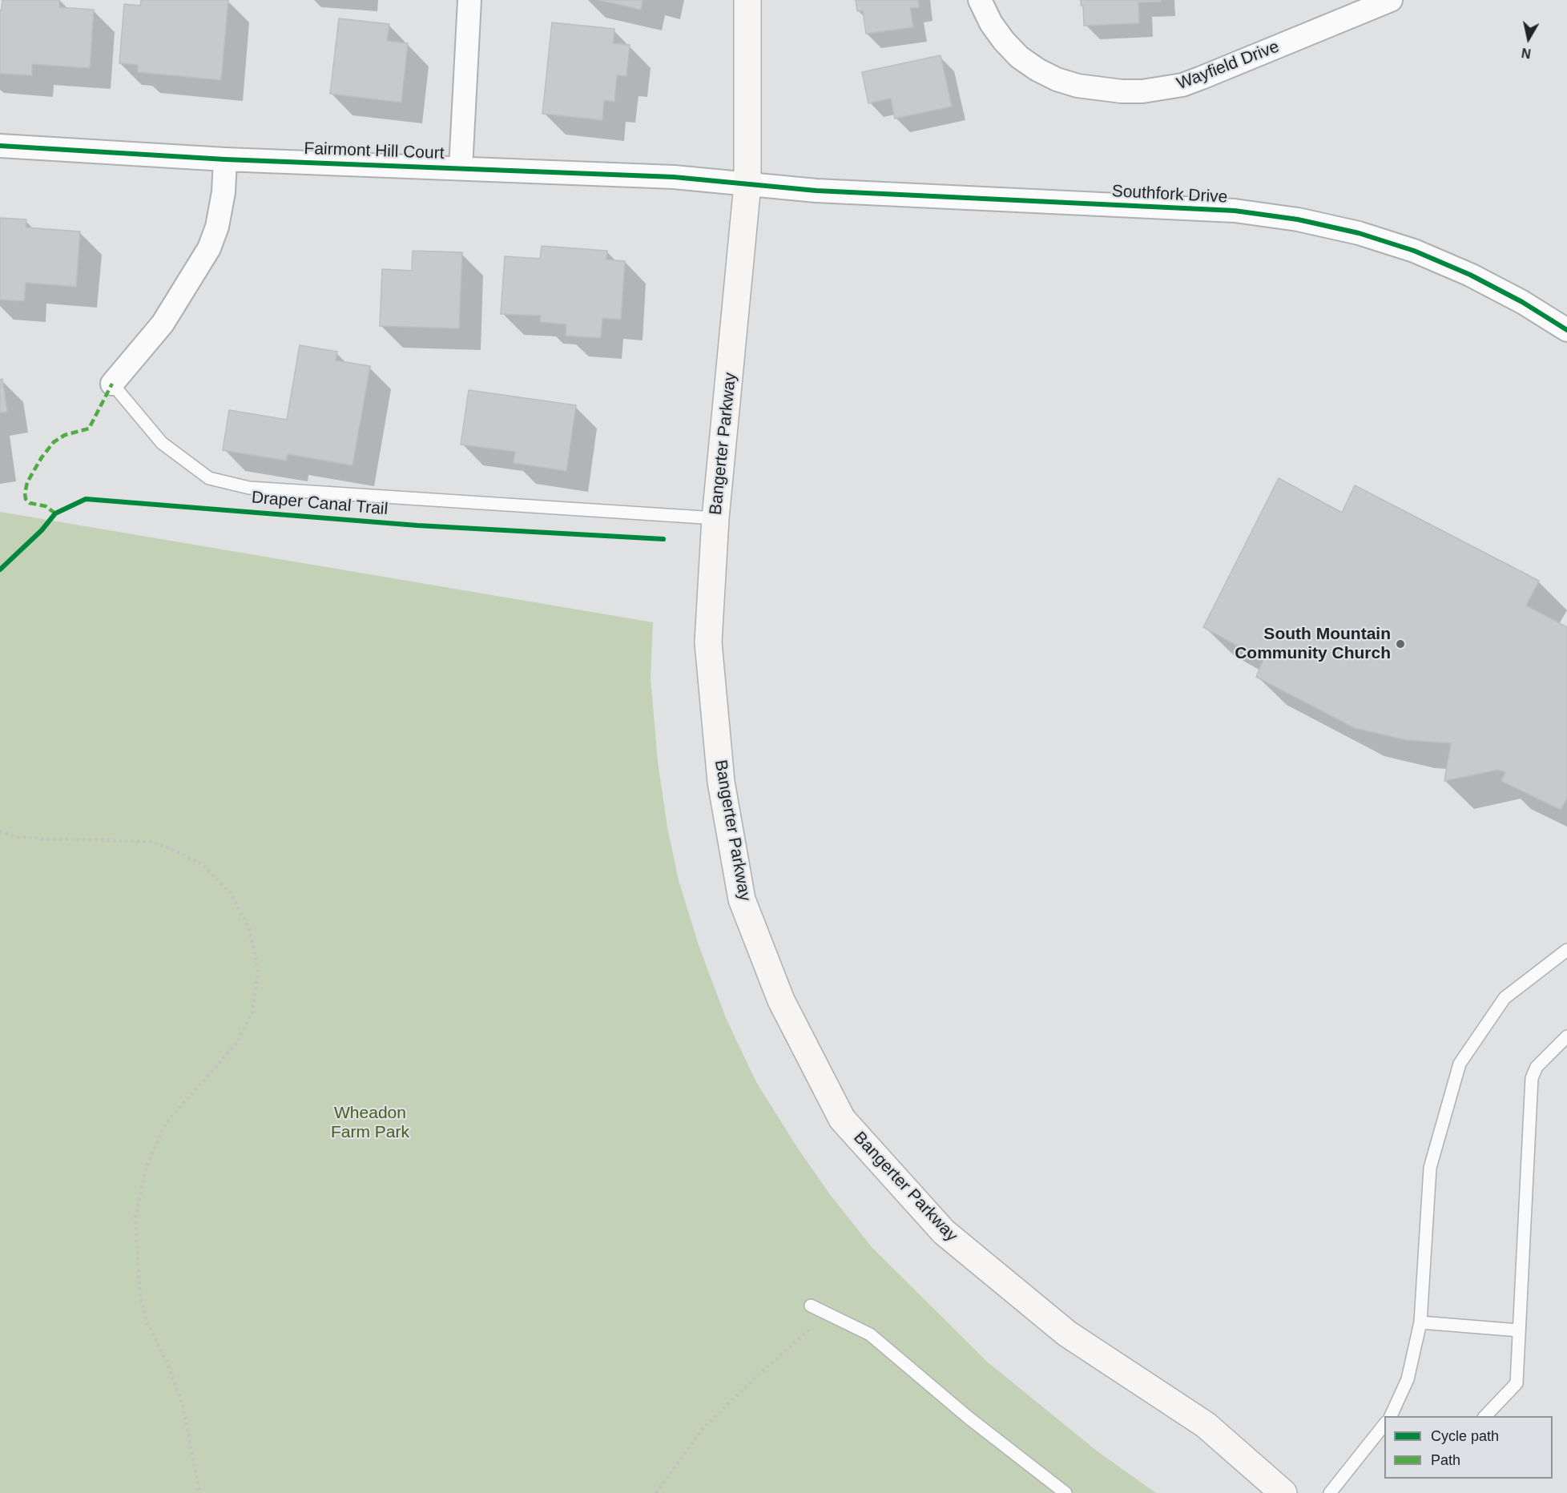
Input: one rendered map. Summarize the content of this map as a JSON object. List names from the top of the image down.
{
  "streets": {
    "main road": ["Bangerter Parkway"],
    "street": ["Wayfield Drive", "Fairmont Hill Court", "Southfork Drive"],
    "cycle path": ["Draper Canal Trail"]
  },
  "crossings": [
    ["Fairmont Hill Court", "Southfork Drive"],
    ["Fairmont Hill Court", "Bangerter Parkway"],
    ["Southfork Drive", "Bangerter Parkway"]
  ],
  "parks": ["Wheadon Farm Park"],
  "places": ["South Mountain Community Church"],
  "legend": ["Cycle path", "Path"],
  "north": "bottom"
}
